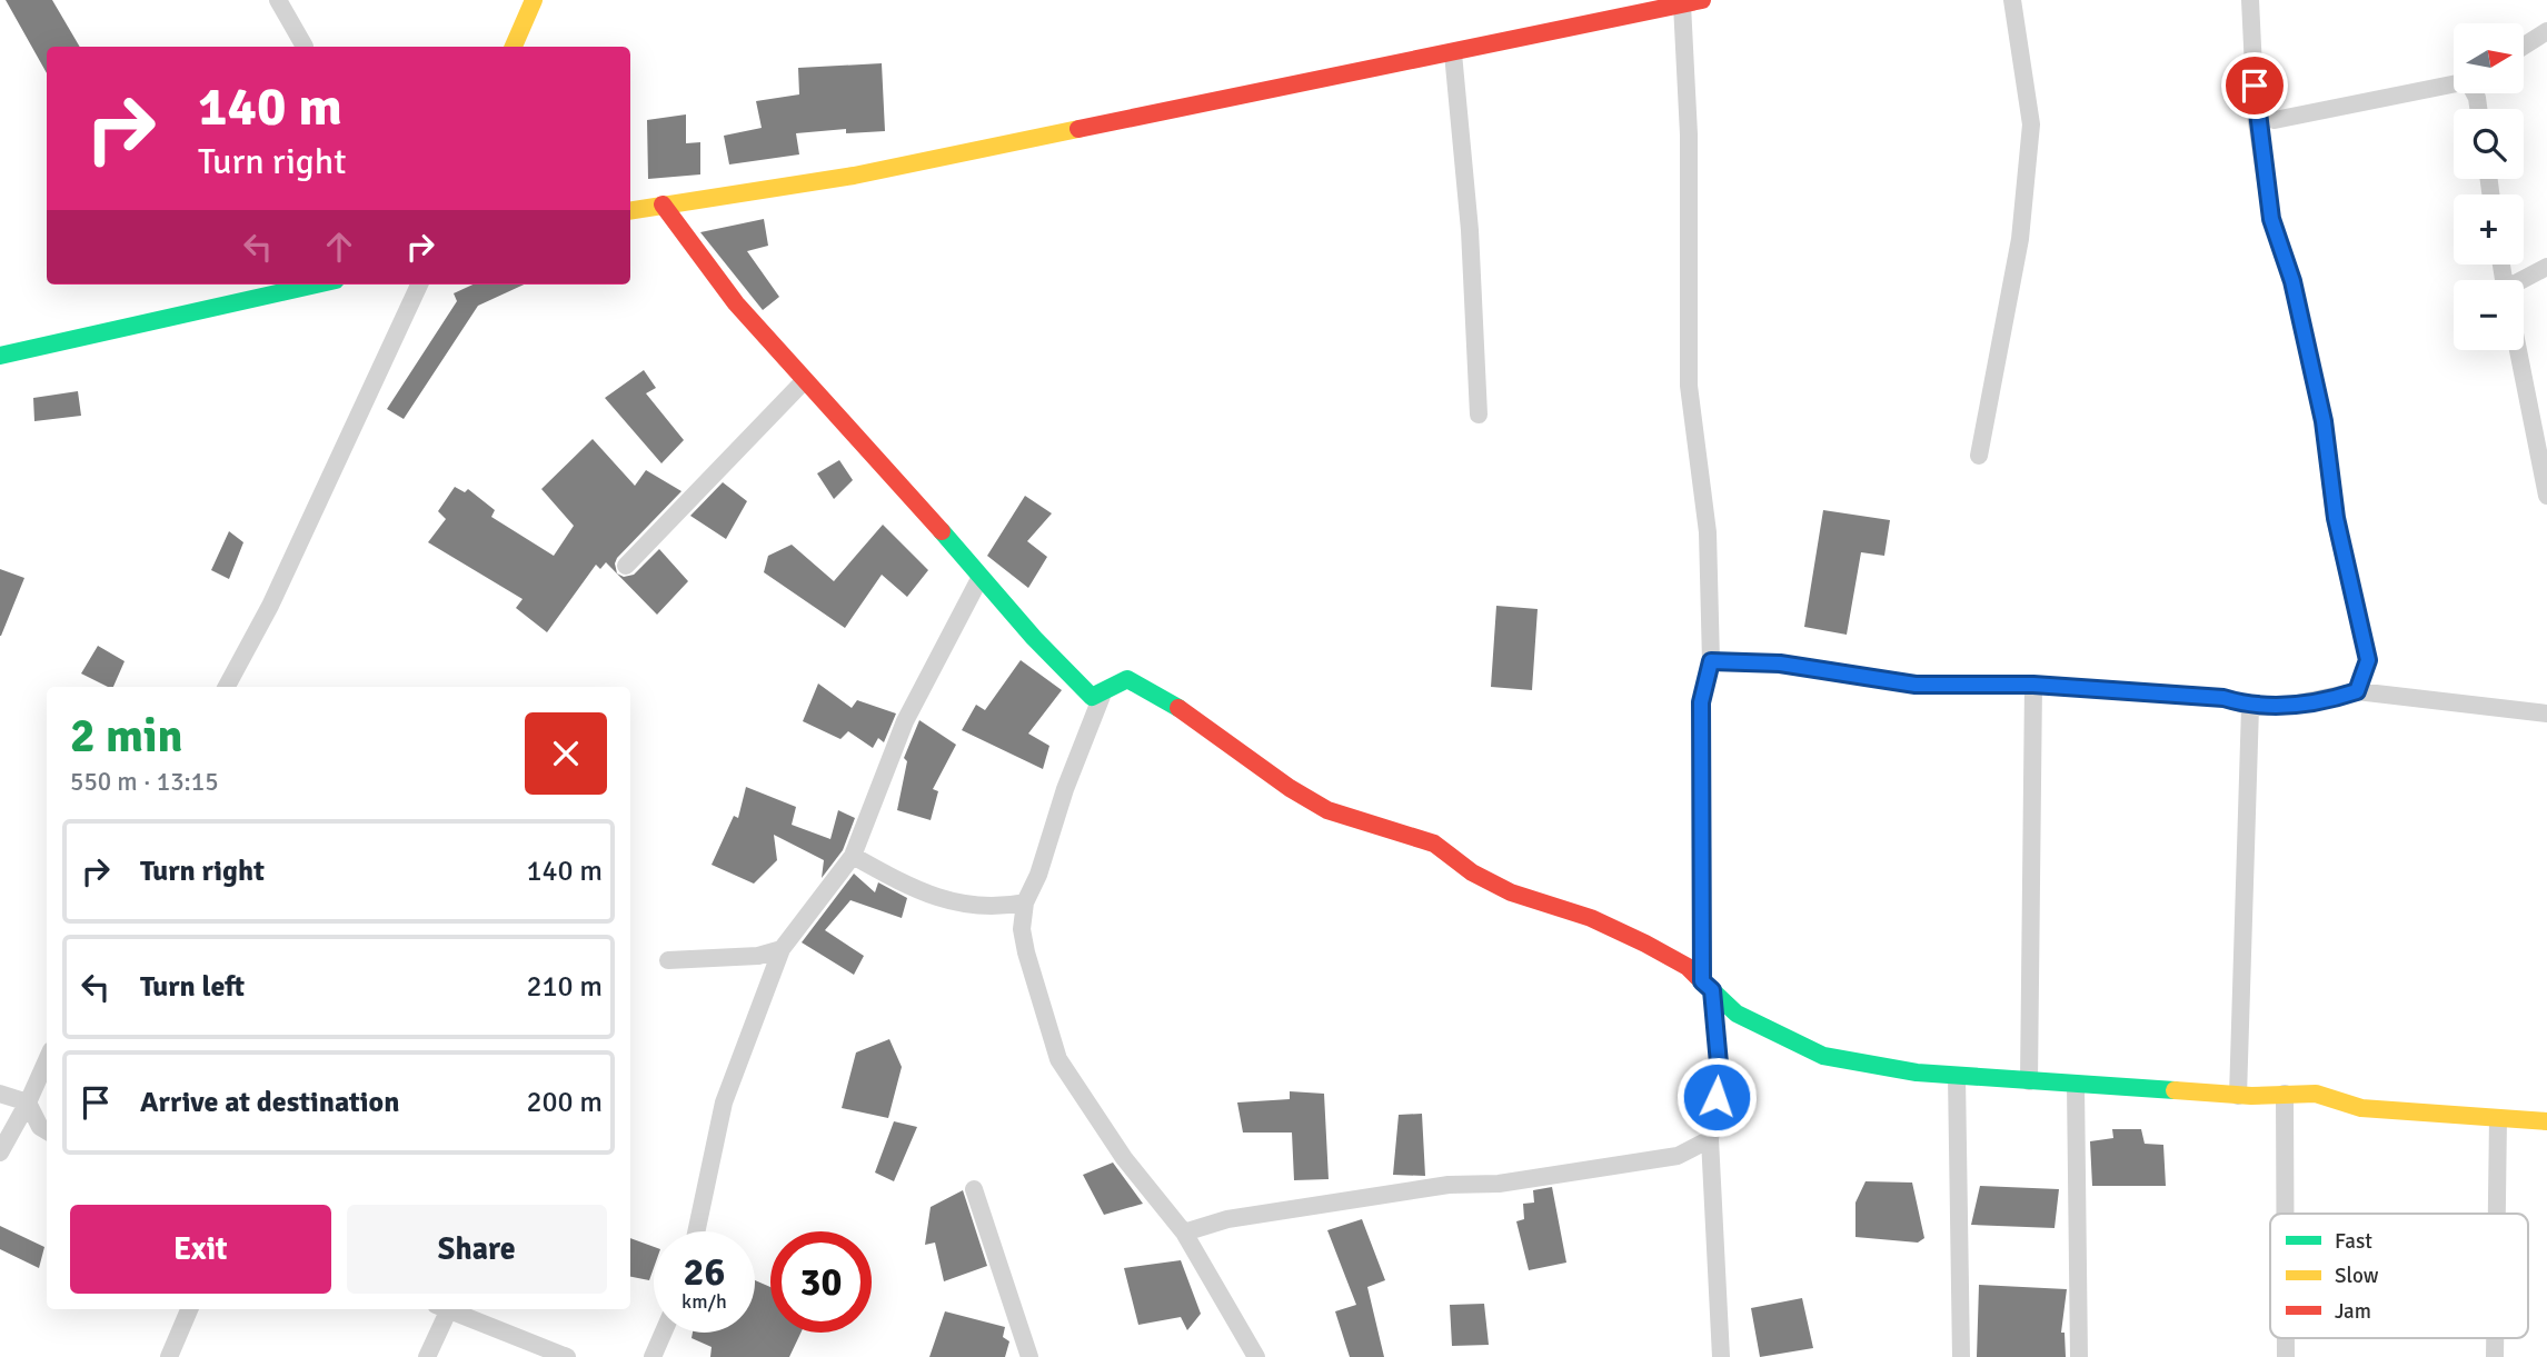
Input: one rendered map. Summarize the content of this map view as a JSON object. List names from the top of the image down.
{
  "legend": ["Fast", "Slow", "Jam"],
  "north": "right",
  "page": {
    "map_buttons": ["+", "−"],
    "turn": ["140 m", "Turn right"],
    "heading": ["2 min", "550 m · 13:15"],
    "list": [
      {
        "name": "Turn right",
        "value": "140 m"
      },
      {
        "name": "Turn left",
        "value": "210 m"
      },
      {
        "name": "Arrive at destination",
        "value": "200 m"
      }
    ],
    "buttons": ["Exit", "Share"],
    "speed": "26 km/h",
    "limit": "30"
  }
}
